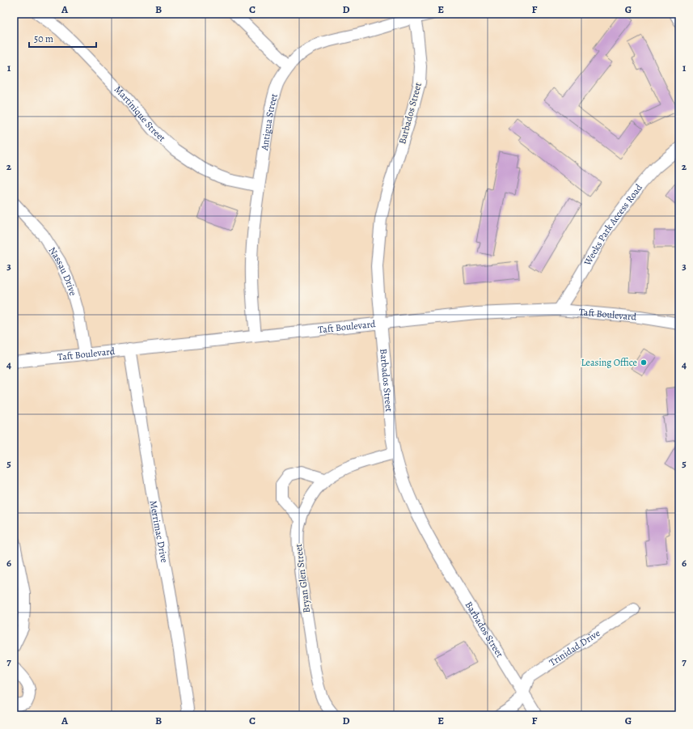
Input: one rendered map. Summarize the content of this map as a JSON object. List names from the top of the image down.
{
  "streets": {
    "street": [
      "Martinique Street",
      "Barbados Street",
      "Antigua Street",
      "Weeks Park Access Road",
      "Nassau Drive",
      "Taft Boulevard",
      "Merrimac Drive",
      "Bryan Glen Street",
      "Trinidad Drive"
    ]
  },
  "crossings": [
    ["Martinique Street", "Antigua Street"],
    ["Barbados Street", "Antigua Street"],
    ["Barbados Street", "Taft Boulevard"],
    ["Barbados Street", "Bryan Glen Street"],
    ["Barbados Street", "Trinidad Drive"],
    ["Antigua Street", "Taft Boulevard"],
    ["Weeks Park Access Road", "Taft Boulevard"],
    ["Nassau Drive", "Taft Boulevard"],
    ["Taft Boulevard", "Merrimac Drive"]
  ],
  "places": ["Leasing Office"],
  "scale_bar": "50 m",
  "grid": {
    "columns": [
      "A",
      "B",
      "C",
      "D",
      "E",
      "F",
      "G"
    ],
    "rows": [
      "1",
      "2",
      "3",
      "4",
      "5",
      "6",
      "7"
    ]
  }
}
